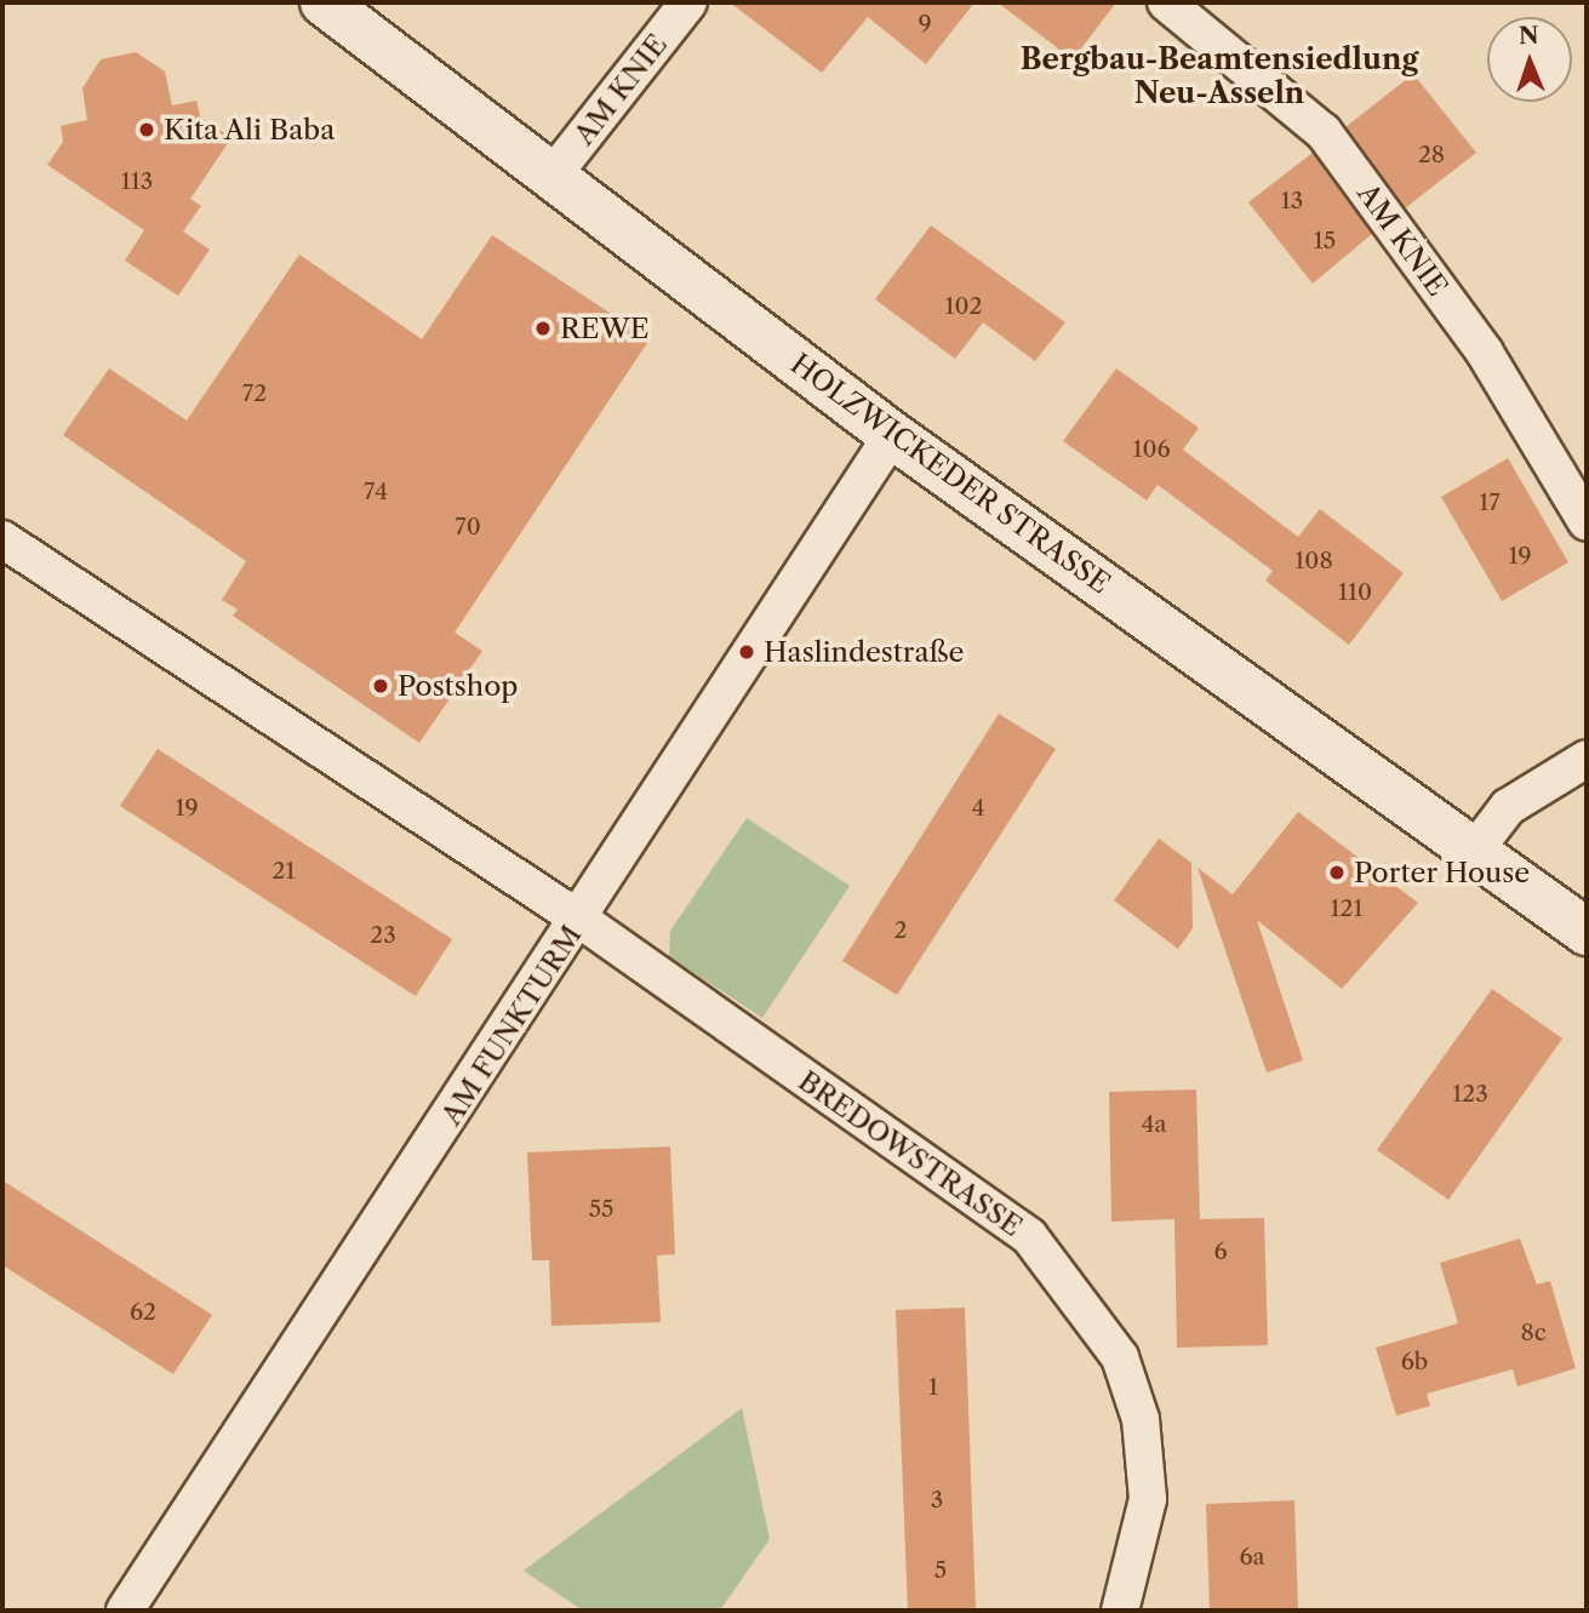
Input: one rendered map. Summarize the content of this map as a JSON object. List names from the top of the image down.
{
  "streets": {
    "main road": ["HOLZWICKEDER STRASSE"],
    "street": ["AM KNIE", "AM FUNKTURM", "BREDOWSTRASSE"]
  },
  "crossings": [
    ["AM KNIE", "HOLZWICKEDER STRASSE"],
    ["HOLZWICKEDER STRASSE", "AM FUNKTURM"],
    ["AM FUNKTURM", "BREDOWSTRASSE"]
  ],
  "districts": ["Bergbau-Beamtensiedlung Neu-Asseln"],
  "places": [
    "Kita Ali Baba",
    "REWE",
    "Haslindestraße",
    "Postshop",
    "Porter House"
  ],
  "house_numbers": [
    "9",
    "28",
    "113",
    "13",
    "15",
    "102",
    "72",
    "106",
    "74",
    "17",
    "70",
    "19",
    "108",
    "110",
    "19",
    "4",
    "21",
    "121",
    "2",
    "23",
    "123",
    "4a",
    "55",
    "6",
    "62",
    "8c",
    "6b",
    "1",
    "3",
    "6a",
    "5"
  ],
  "north": "top"
}
